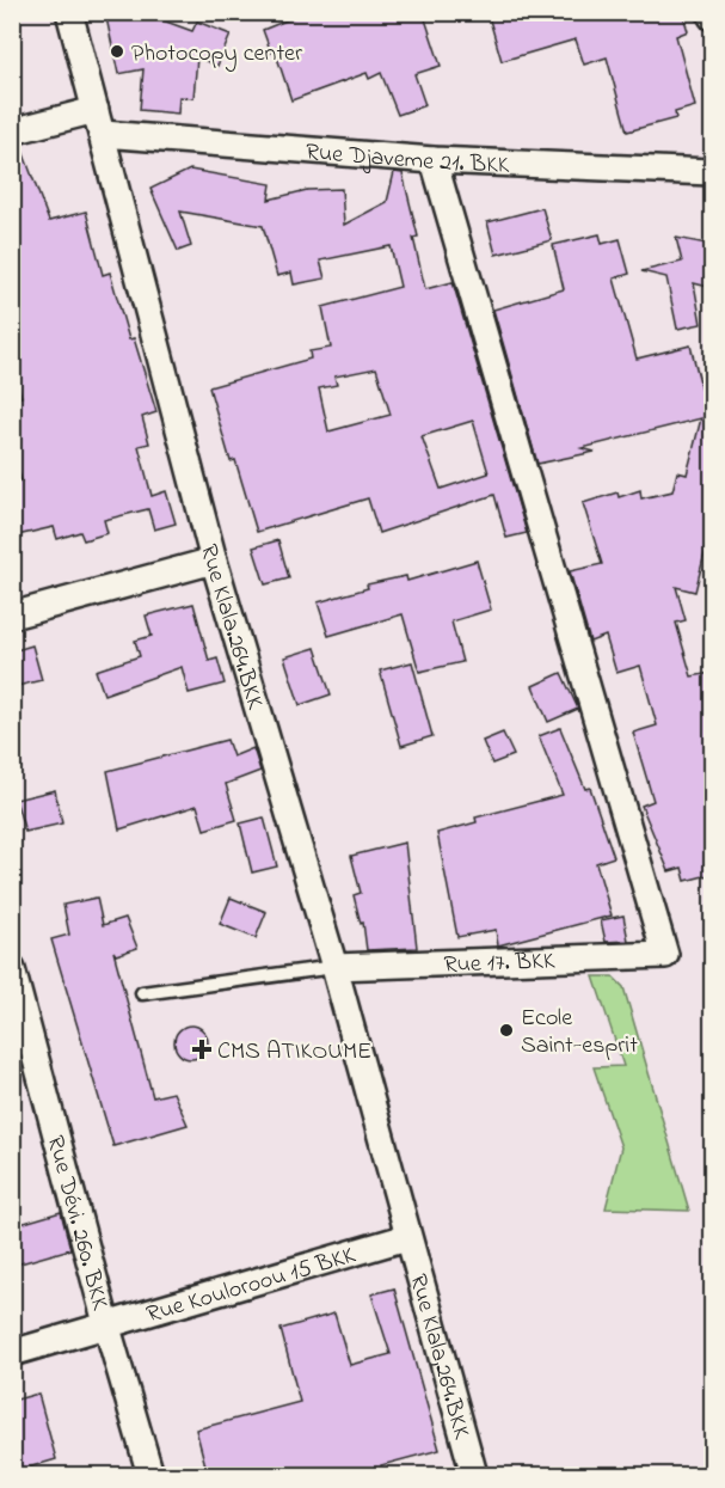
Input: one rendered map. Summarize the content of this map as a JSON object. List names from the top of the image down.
{
  "streets": {
    "street": [
      "Rue Djaveme 21. BKK",
      "Rue Klala.264.BKK",
      "Rue 17. BKK",
      "Rue Dévi. 260. BKK",
      "Rue Kouloroou 15 BKK",
      "Rue Klala,264.BKK"
    ]
  },
  "crossings": [
    ["Rue Djaveme 21. BKK", "Rue Klala.264.BKK"],
    ["Rue Djaveme 21. BKK", "Rue 17. BKK"],
    ["Rue Klala.264.BKK", "Rue 17. BKK"],
    ["Rue Klala.264.BKK", "Rue Kouloroou 15 BKK"],
    ["Rue Klala.264.BKK", "Rue Klala,264.BKK"],
    ["Rue Dévi. 260. BKK", "Rue Kouloroou 15 BKK"],
    ["Rue Kouloroou 15 BKK", "Rue Klala,264.BKK"]
  ],
  "places": {
    "other": ["Photocopy center", "Ecole Saint-esprit"],
    "health": ["CMS ATIKOUME"]
  }
}
